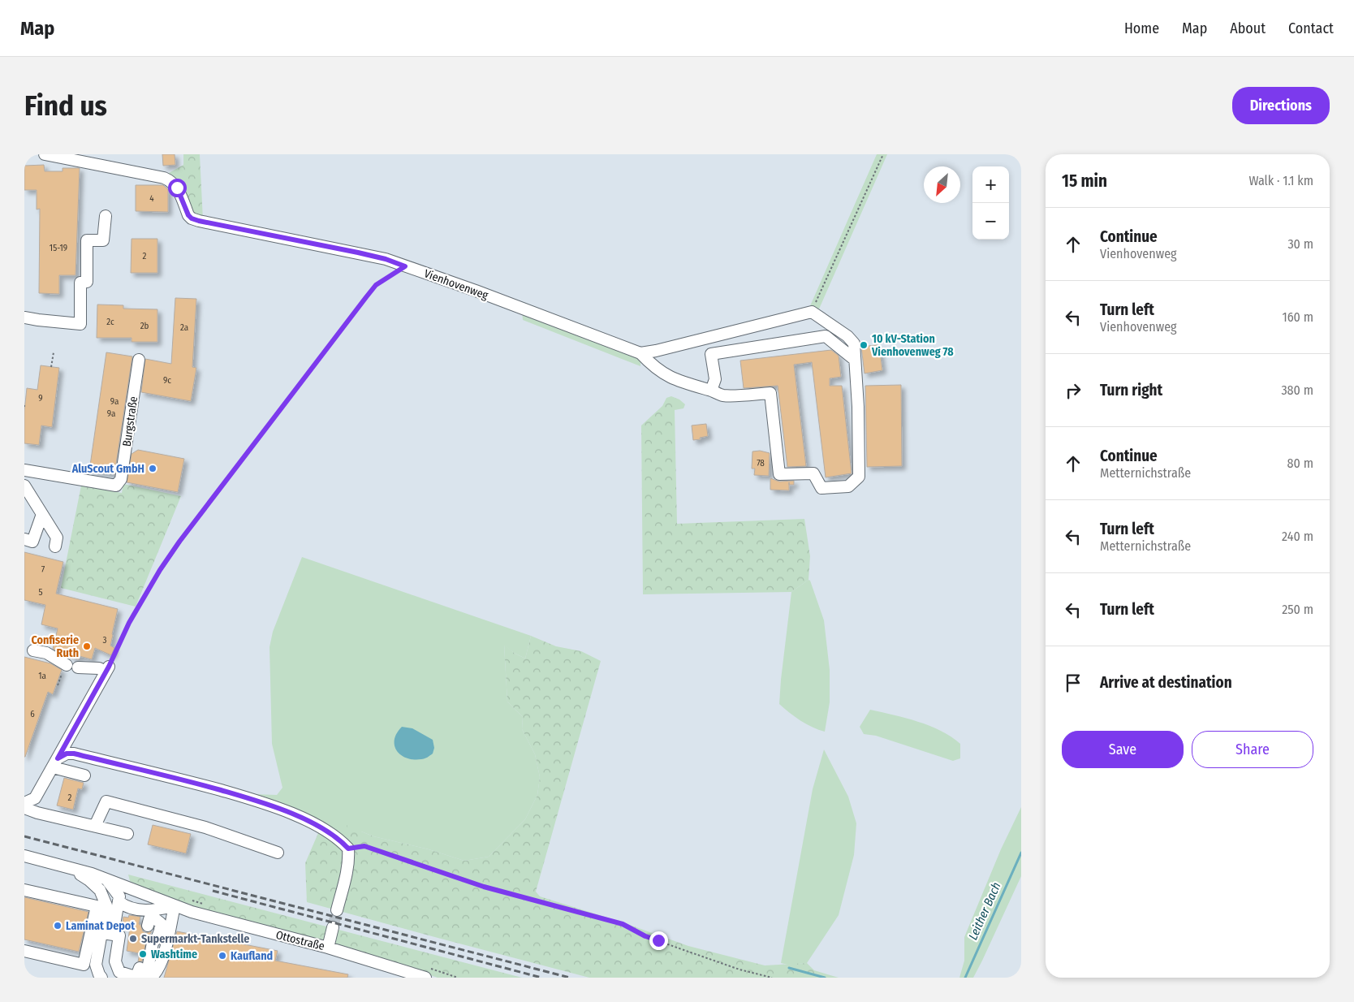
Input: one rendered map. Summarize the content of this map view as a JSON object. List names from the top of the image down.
{
  "streets": {
    "street": ["Vienhovenweg", "Burgstraße", "Ottostraße"]
  },
  "water": ["Leither Bach"],
  "places": [
    "10 kV-Station Vienhovenweg 78",
    "AluScout GmbH",
    "Confiserie Ruth",
    "Laminat Depot",
    "Supermarkt-Tankstelle",
    "Washtime",
    "Kaufland"
  ],
  "house_numbers": [
    "4",
    "15-19",
    "2",
    "2c",
    "2b",
    "2a",
    "9c",
    "9",
    "9a",
    "9a",
    "78",
    "7",
    "5",
    "3",
    "1a",
    "6",
    "2"
  ],
  "north": "bottom left",
  "page": {
    "header": "Map",
    "nav": [
      "Home",
      "Map",
      "About",
      "Contact"
    ],
    "buttons": [
      "Directions",
      ["Save", "Share"]
    ],
    "title": "Find us",
    "heading": ["15 min", "Walk · 1.1 km"],
    "map_buttons": ["+", "−"],
    "list": [
      ["Continue", "Vienhovenweg", "30 m"],
      ["Turn left", "Vienhovenweg", "160 m"],
      ["Turn right", "380 m"],
      ["Continue", "Metternichstraße", "80 m"],
      ["Turn left", "Metternichstraße", "240 m"],
      ["Turn left", "250 m"],
      "Arrive at destination"
    ]
  }
}
